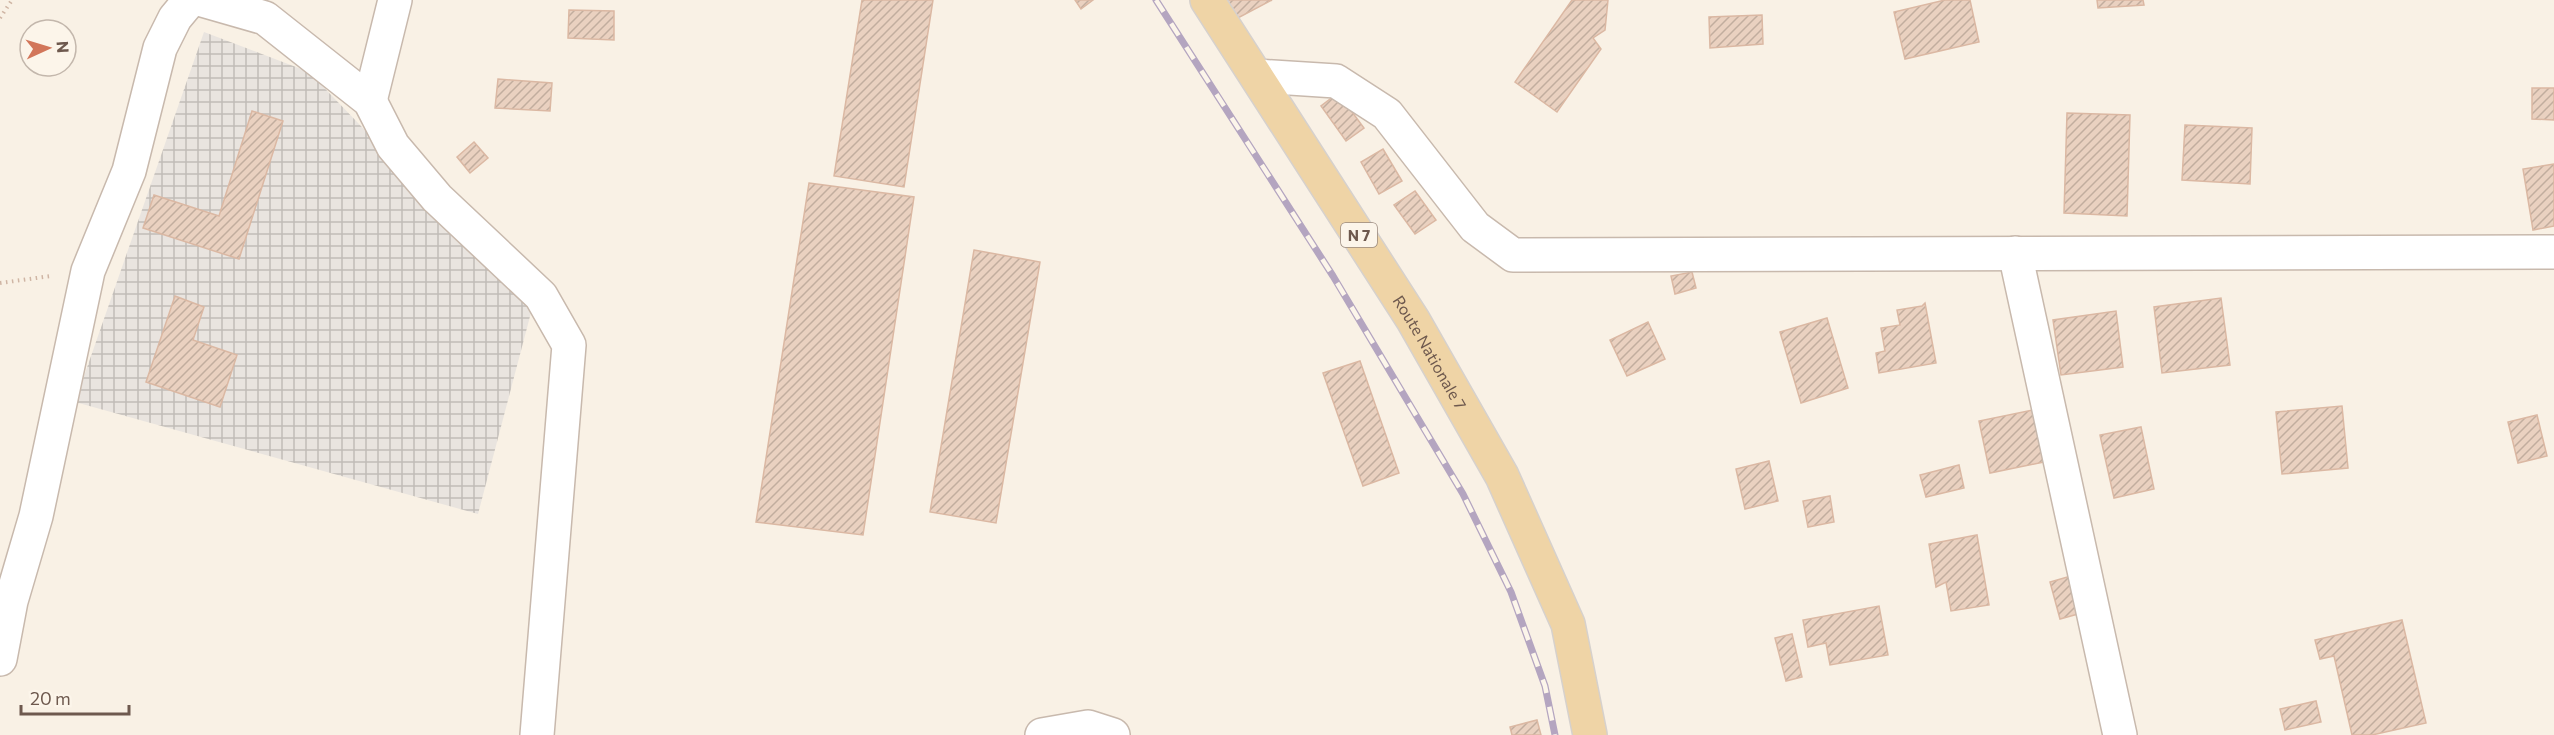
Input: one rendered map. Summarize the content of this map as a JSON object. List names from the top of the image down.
{
  "streets": {
    "main road": ["N 7", "Route Nationale 7"]
  },
  "scale_bar": "20 m",
  "north": "right"
}
